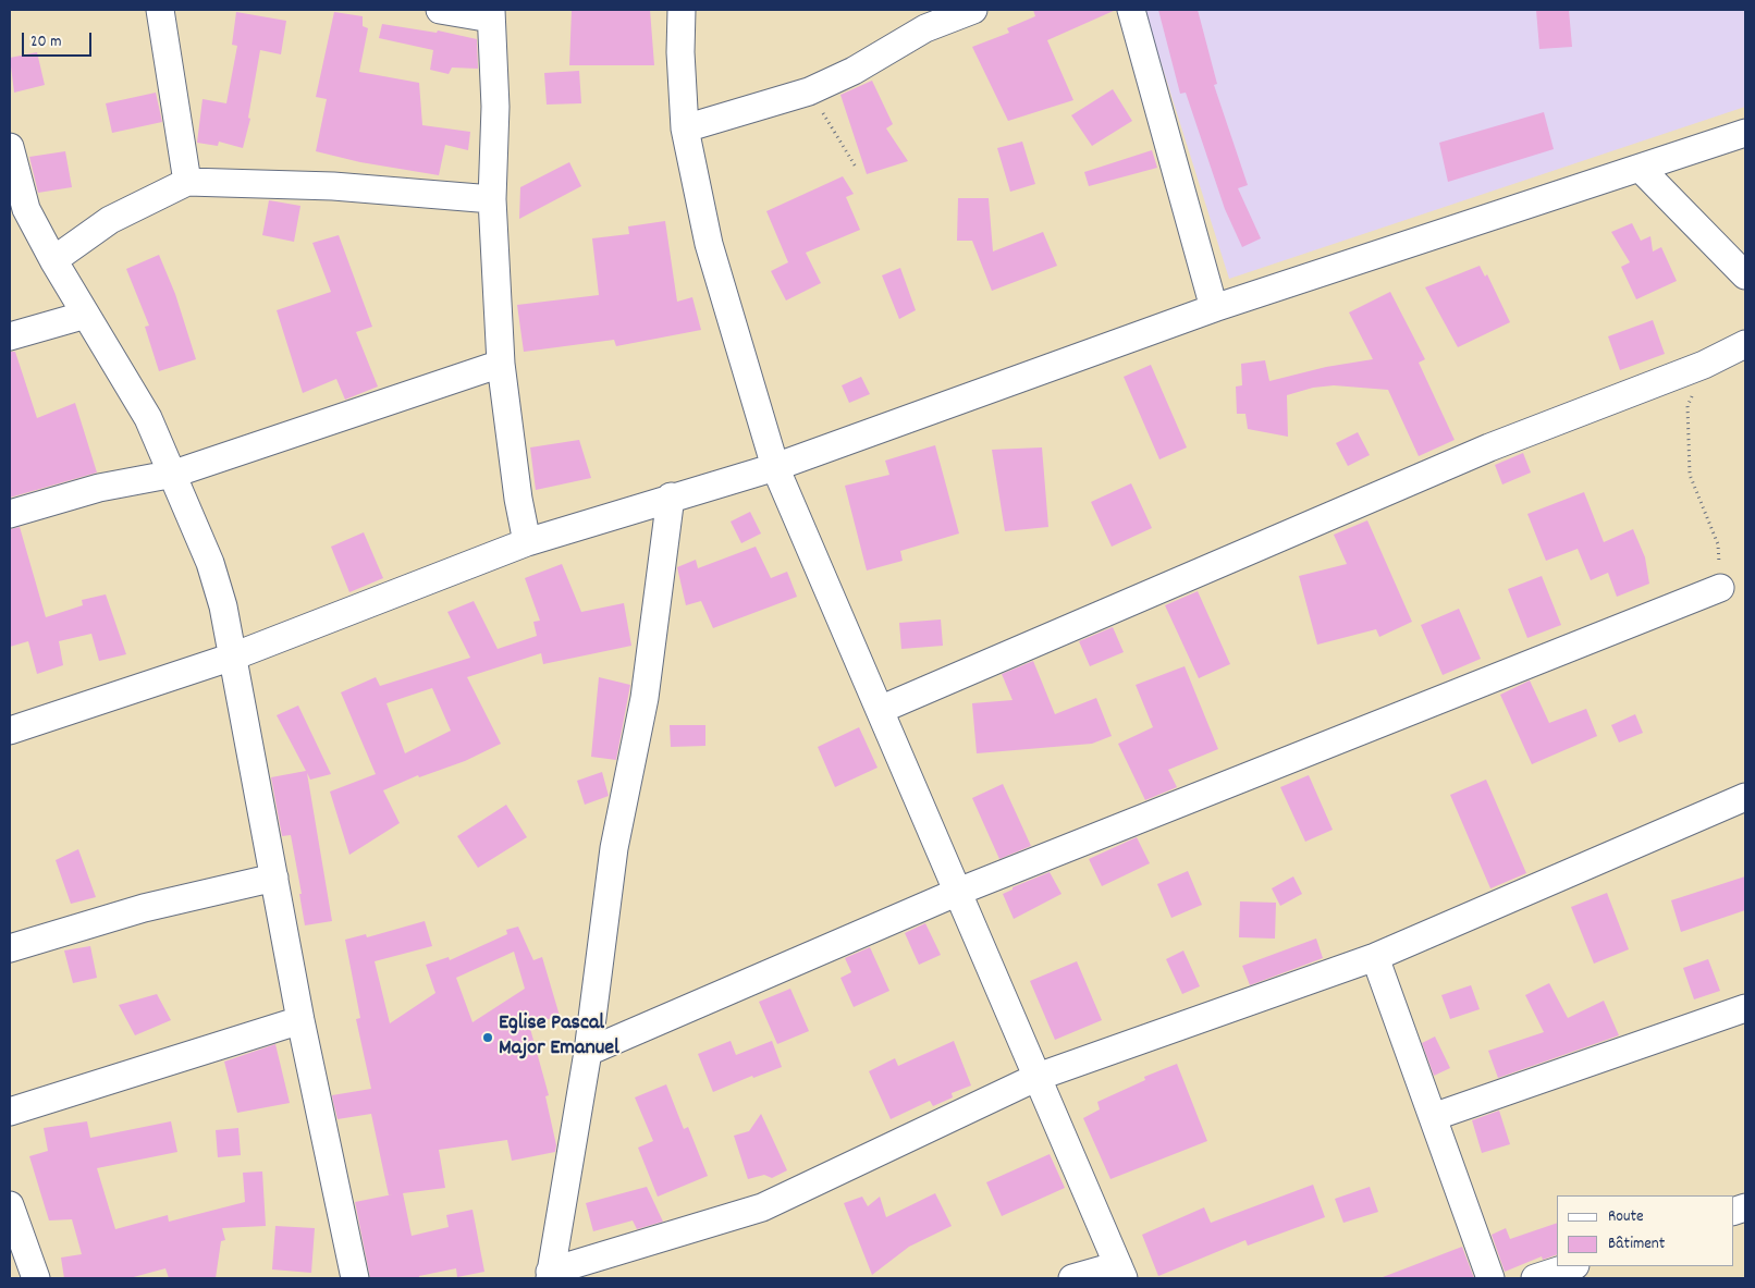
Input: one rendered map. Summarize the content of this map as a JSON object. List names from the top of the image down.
{
  "places": ["Eglise Pascal Major Emanuel"],
  "legend": ["Route", "Bâtiment"],
  "scale_bar": "20 m"
}
